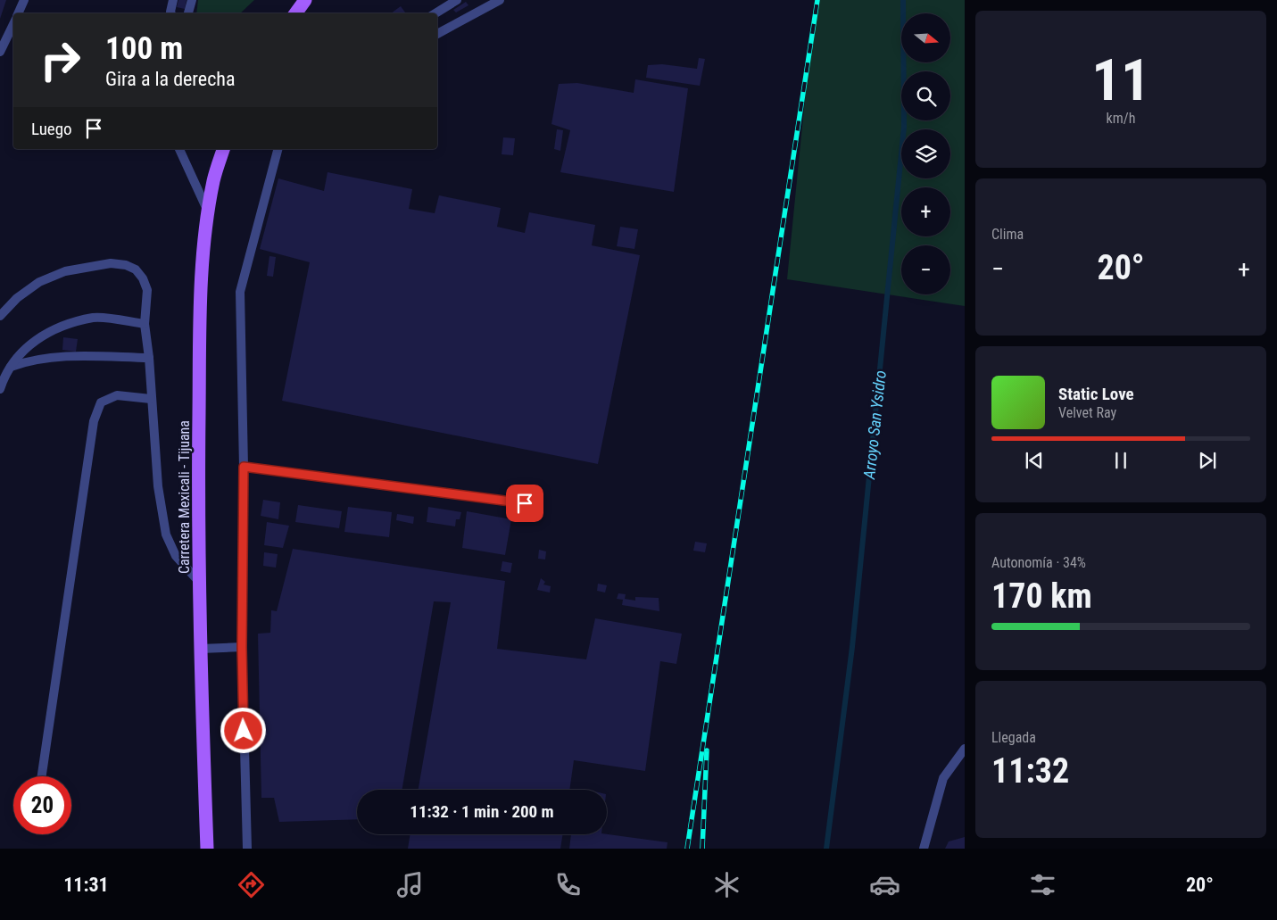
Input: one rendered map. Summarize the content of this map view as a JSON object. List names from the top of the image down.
{
  "streets": {
    "main road": ["Carretera Mexicali - Tijuana"]
  },
  "water": ["Arroyo San Ysidro"],
  "north": "right",
  "page": {
    "tile": [
      ["11", "km/h"],
      "Clima",
      ["Autonomía · 34%", "170 km"],
      ["Llegada", "11:32"]
    ],
    "map_buttons": ["+", "−"],
    "turn": ["100 m", "Gira a la derecha"],
    "then": "Luego",
    "heat": ["−", "20°", "+"],
    "song": ["Static Love", "Velvet Ray"],
    "limit": "20",
    "trip": "11:32 · 1 min · 200 m",
    "tabs": ["11:31", "20°"]
  }
}
